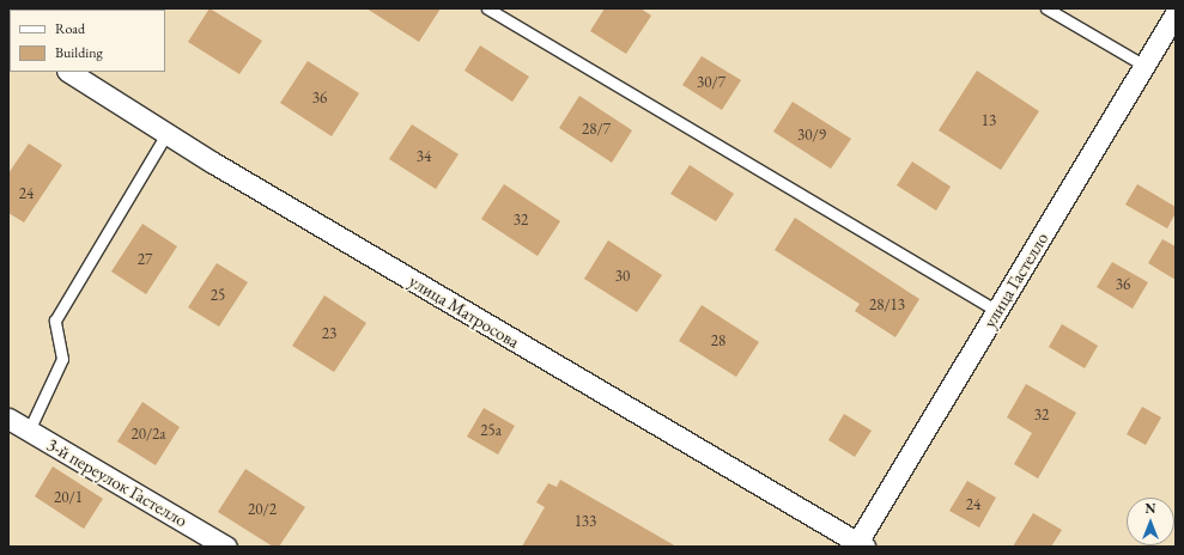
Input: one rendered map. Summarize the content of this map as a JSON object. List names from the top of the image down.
{
  "streets": {
    "street": ["улица Гастелло", "улица Матросова", "3-й переулок Гастелло"]
  },
  "crossings": [
    ["улица Гастелло", "улица Матросова"]
  ],
  "house_numbers": [
    "30/7",
    "36",
    "13",
    "28/7",
    "30/9",
    "34",
    "24",
    "32",
    "27",
    "30",
    "36",
    "25",
    "28/13",
    "23",
    "28",
    "32",
    "25а",
    "20/2а",
    "20/1",
    "24",
    "20/2",
    "133"
  ],
  "legend": ["Road", "Building"],
  "north": "top"
}
